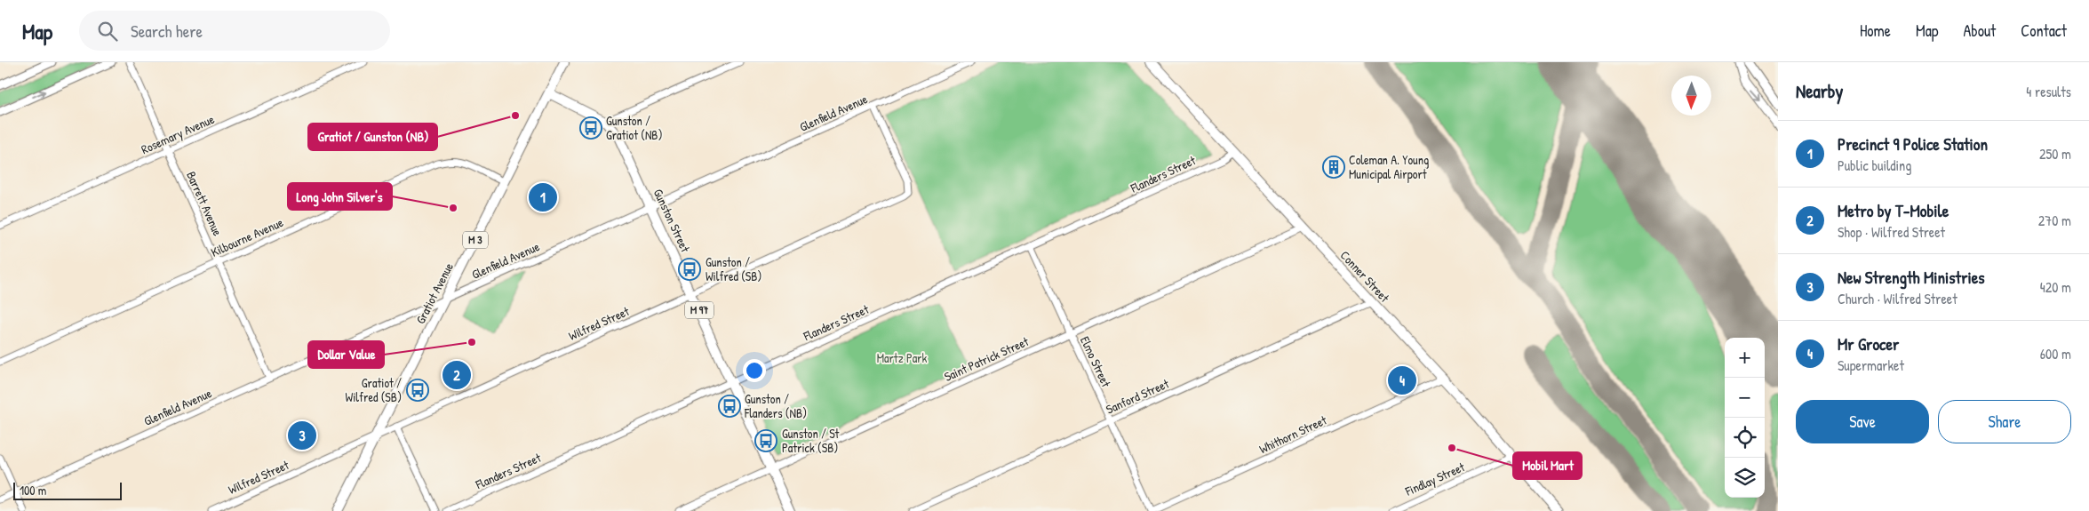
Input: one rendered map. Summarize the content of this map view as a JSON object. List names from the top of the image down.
{
  "streets": {
    "main road": [
      "Gunston Street",
      "M 3",
      "Conner Street",
      "Gratiot Avenue",
      "M 97"
    ],
    "street": [
      "Glenfield Avenue",
      "Rosemary Avenue",
      "Flanders Street",
      "Barrett Avenue",
      "Kilbourne Avenue",
      "Wilfred Street",
      "Saint Patrick Street",
      "Elmo Street",
      "Sanford Street",
      "Whithorn Street",
      "Findlay Street"
    ]
  },
  "crossings": [
    ["Glenfield Avenue", "Barrett Avenue"],
    ["Glenfield Avenue", "Gunston Street"],
    ["Glenfield Avenue", "Gratiot Avenue"],
    ["Glenfield Avenue", "Wilfred Street"],
    ["Rosemary Avenue", "Barrett Avenue"],
    ["Flanders Street", "Gunston Street"],
    ["Flanders Street", "Conner Street"],
    ["Flanders Street", "Elmo Street"],
    ["Barrett Avenue", "Kilbourne Avenue"],
    ["Gunston Street", "Gratiot Avenue"],
    ["Gunston Street", "Wilfred Street"],
    ["Gunston Street", "Saint Patrick Street"],
    ["Kilbourne Avenue", "Gratiot Avenue"],
    ["Conner Street", "Saint Patrick Street"],
    ["Conner Street", "Sanford Street"],
    ["Conner Street", "Whithorn Street"],
    ["Conner Street", "Findlay Street"],
    ["Gratiot Avenue", "Wilfred Street"],
    ["Saint Patrick Street", "Elmo Street"],
    ["Elmo Street", "Sanford Street"],
    ["Elmo Street", "Whithorn Street"]
  ],
  "parks": ["Martz Park"],
  "places": {
    "other": [
      "Gratiot / Gunston (NB)",
      "Long John Silver's",
      "Dollar Value",
      "Mobil Mart"
    ],
    "bus stop": [
      "Gunston / Gratiot (NB)",
      "Gunston / Wilfred (SB)",
      "Gratiot / Wilfred (SB)",
      "Gunston / Flanders (NB)",
      "Gunston / St Patrick (SB)"
    ],
    "building": ["Coleman A. Young Municipal Airport"]
  },
  "scale_bar": "100 m",
  "north": "bottom",
  "page": {
    "header": "Map",
    "search": "Search here",
    "nav": [
      "Home",
      "Map",
      "About",
      "Contact"
    ],
    "heading": ["Nearby", "4 results"],
    "list": [
      {
        "mark": "1",
        "name": "Precinct 9 Police Station",
        "note": "Public building",
        "value": "250 m"
      },
      {
        "mark": "2",
        "name": "Metro by T-Mobile",
        "note": "Shop · Wilfred Street",
        "value": "270 m"
      },
      {
        "mark": "3",
        "name": "New Strength Ministries",
        "note": "Church · Wilfred Street",
        "value": "420 m"
      },
      {
        "mark": "4",
        "name": "Mr Grocer",
        "note": "Supermarket",
        "value": "600 m"
      }
    ],
    "pins": [
      "1",
      "2",
      "4",
      "3"
    ],
    "map_buttons": ["+", "−"],
    "buttons": ["Save", "Share"],
    "scale": "100 m"
  }
}
